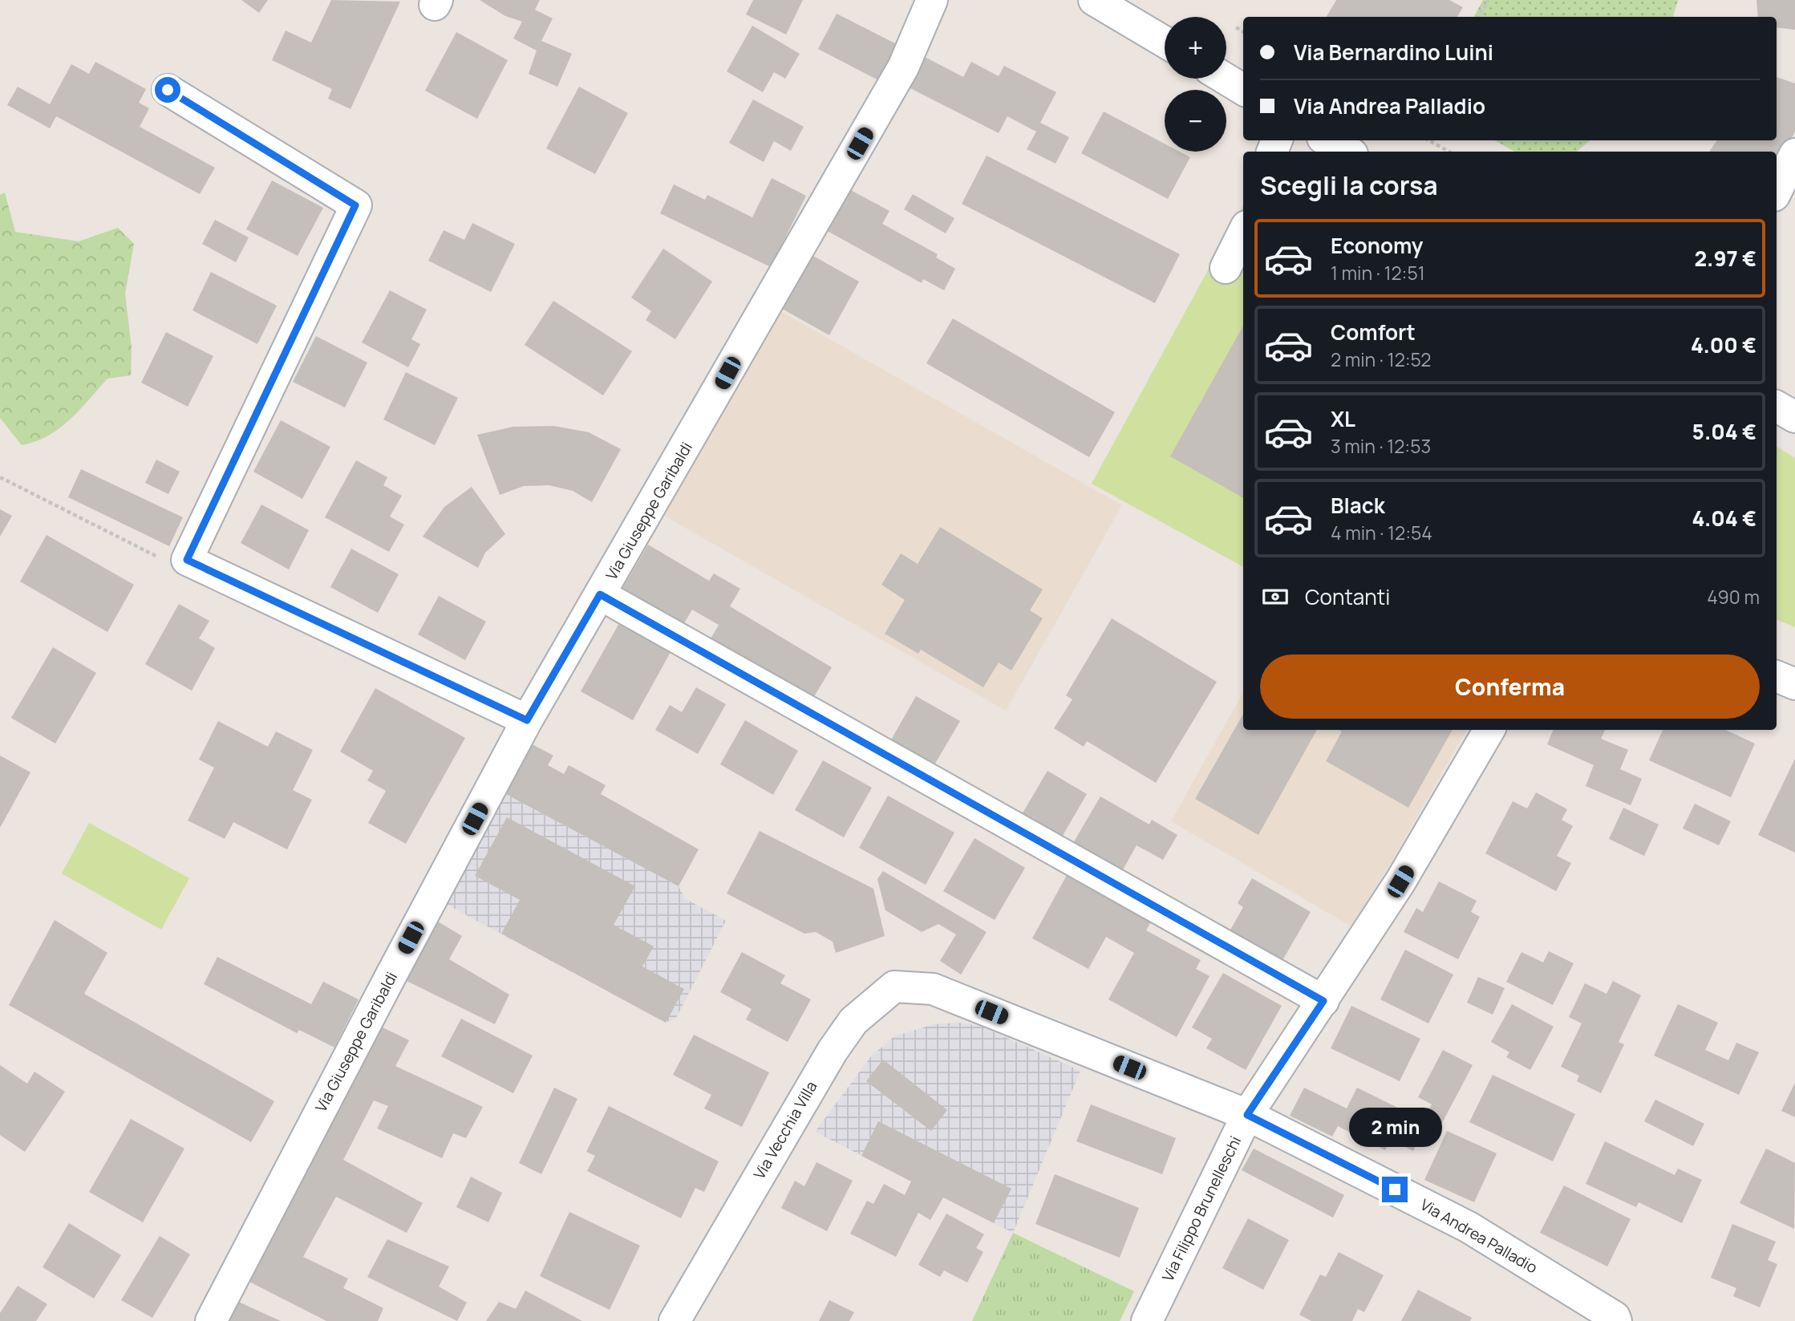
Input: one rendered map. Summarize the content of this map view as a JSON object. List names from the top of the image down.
{
  "streets": {
    "street": [
      "Via Giuseppe Garibaldi",
      "Via Vecchia Villa",
      "Via Filippo Brunelleschi",
      "Via Andrea Palladio"
    ]
  },
  "crossings": [
    ["Via Vecchia Villa", "Via Andrea Palladio"],
    ["Via Filippo Brunelleschi", "Via Andrea Palladio"]
  ],
  "page": {
    "map_buttons": ["+", "−"],
    "banner": ["Via Bernardino Luini", "Via Andrea Palladio"],
    "heading": "Scegli la corsa",
    "list": [
      {
        "name": "Economy",
        "note": "1 min · 12:51",
        "value": "2.97 €"
      },
      {
        "name": "Comfort",
        "note": "2 min · 12:52",
        "value": "4.00 €"
      },
      {
        "name": "XL",
        "note": "3 min · 12:53",
        "value": "5.04 €"
      },
      {
        "name": "Black",
        "note": "4 min · 12:54",
        "value": "4.04 €"
      }
    ],
    "pay": ["Contanti", "490 m"],
    "buttons": "Conferma",
    "bubble": "2 min"
  }
}
